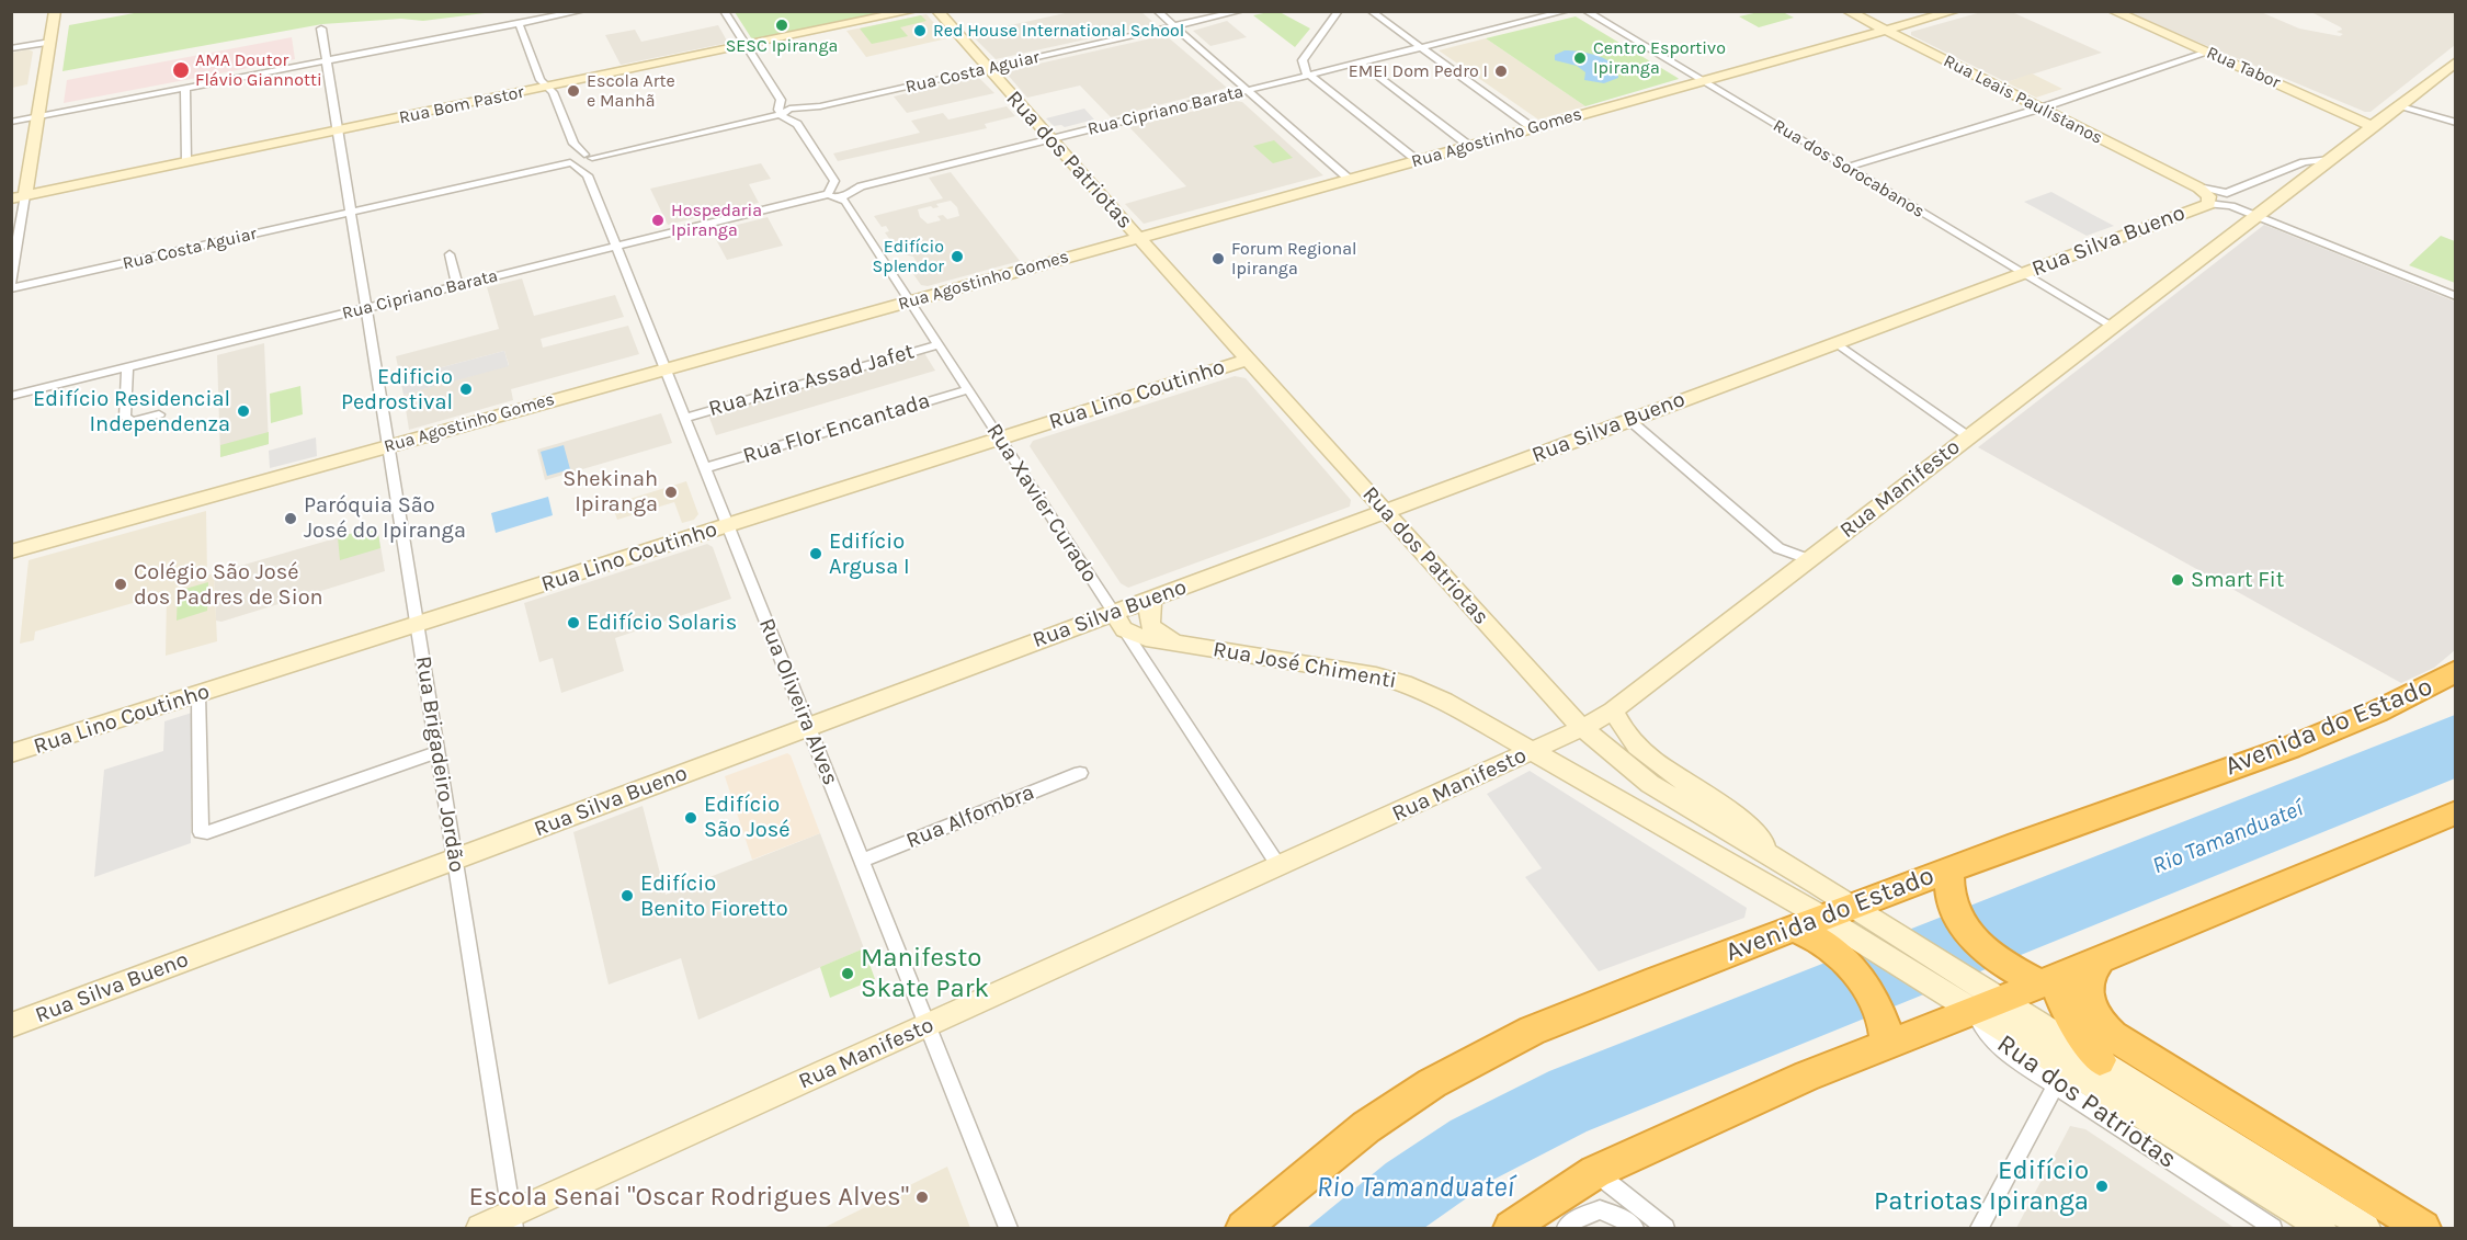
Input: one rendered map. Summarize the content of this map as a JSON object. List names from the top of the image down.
{
  "streets": {
    "highway": ["Avenida do Estado"],
    "main road": [
      "Rua Tabor",
      "Rua Leais Paulistanos",
      "Rua Bom Pastor",
      "Rua Agostinho Gomes",
      "Rua dos Patriotas",
      "Rua Silva Bueno",
      "Rua Lino Coutinho",
      "Rua Manifesto",
      "Rua José Chimenti"
    ],
    "street": [
      "Rua Costa Aguiar",
      "Rua Cipriano Barata",
      "Rua dos Sorocabanos",
      "Rua Azira Assad Jafet",
      "Rua Flor Encantada",
      "Rua Xavier Curado",
      "Rua Oliveira Alves",
      "Rua Brigadeiro Jordão",
      "Rua Alfombra"
    ]
  },
  "crossings": [
    ["Rua Tabor", "Rua Manifesto"],
    ["Rua Costa Aguiar", "Rua dos Patriotas"],
    ["Rua Costa Aguiar", "Rua Oliveira Alves"],
    ["Rua Costa Aguiar", "Rua Brigadeiro Jordão"],
    ["Rua Leais Paulistanos", "Rua Agostinho Gomes"],
    ["Rua Leais Paulistanos", "Rua Manifesto"],
    ["Rua Bom Pastor", "Rua Brigadeiro Jordão"],
    ["Rua Cipriano Barata", "Rua dos Patriotas"],
    ["Rua Cipriano Barata", "Rua Xavier Curado"],
    ["Rua Cipriano Barata", "Rua Oliveira Alves"],
    ["Rua Cipriano Barata", "Rua Brigadeiro Jordão"],
    ["Rua Agostinho Gomes", "Rua dos Patriotas"],
    ["Rua Agostinho Gomes", "Rua dos Sorocabanos"],
    ["Rua Agostinho Gomes", "Rua Xavier Curado"],
    ["Rua Agostinho Gomes", "Rua Oliveira Alves"],
    ["Rua Agostinho Gomes", "Rua Brigadeiro Jordão"],
    ["Rua dos Patriotas", "Rua Silva Bueno"],
    ["Rua dos Patriotas", "Rua Lino Coutinho"],
    ["Rua dos Patriotas", "Rua Manifesto"],
    ["Rua dos Patriotas", "Avenida do Estado"],
    ["Rua dos Sorocabanos", "Rua Silva Bueno"],
    ["Rua dos Sorocabanos", "Rua Manifesto"],
    ["Rua Silva Bueno", "Rua Xavier Curado"],
    ["Rua Silva Bueno", "Rua José Chimenti"],
    ["Rua Silva Bueno", "Rua Oliveira Alves"],
    ["Rua Silva Bueno", "Rua Brigadeiro Jordão"],
    ["Rua Azira Assad Jafet", "Rua Xavier Curado"],
    ["Rua Azira Assad Jafet", "Rua Oliveira Alves"],
    ["Rua Lino Coutinho", "Rua Xavier Curado"],
    ["Rua Lino Coutinho", "Rua Oliveira Alves"],
    ["Rua Lino Coutinho", "Rua Brigadeiro Jordão"],
    ["Rua Flor Encantada", "Rua Xavier Curado"],
    ["Rua Flor Encantada", "Rua Oliveira Alves"],
    ["Rua Manifesto", "Rua Xavier Curado"],
    ["Rua Manifesto", "Rua José Chimenti"],
    ["Rua Manifesto", "Rua Oliveira Alves"],
    ["Rua Manifesto", "Rua Brigadeiro Jordão"],
    ["Rua Xavier Curado", "Rua José Chimenti"],
    ["Rua Oliveira Alves", "Rua Alfombra"]
  ],
  "water": ["Rio Tamanduateí"],
  "places": [
    "SESC Ipiranga",
    "Red House International School",
    "Centro Esportivo Ipiranga",
    "AMA Doutor Flávio Giannotti",
    "EMEI Dom Pedro I",
    "Escola Arte e Manhã",
    "Hospedaria Ipiranga",
    "Edifício Splendor",
    "Forum Regional Ipiranga",
    "Edificio Pedrostival",
    "Edifício Residencial Independenza",
    "Shekinah Ipiranga",
    "Paróquia São José do Ipiranga",
    "Edifício Argusa I",
    "Smart Fit",
    "Colégio São José dos Padres de Sion",
    "Edifício Solaris",
    "Edifício São José",
    "Edifício Benito Fioretto",
    "Manifesto Skate Park",
    "Edifício Patriotas Ipiranga",
    "Escola Senai \"Oscar Rodrigues Alves\""
  ]
}
